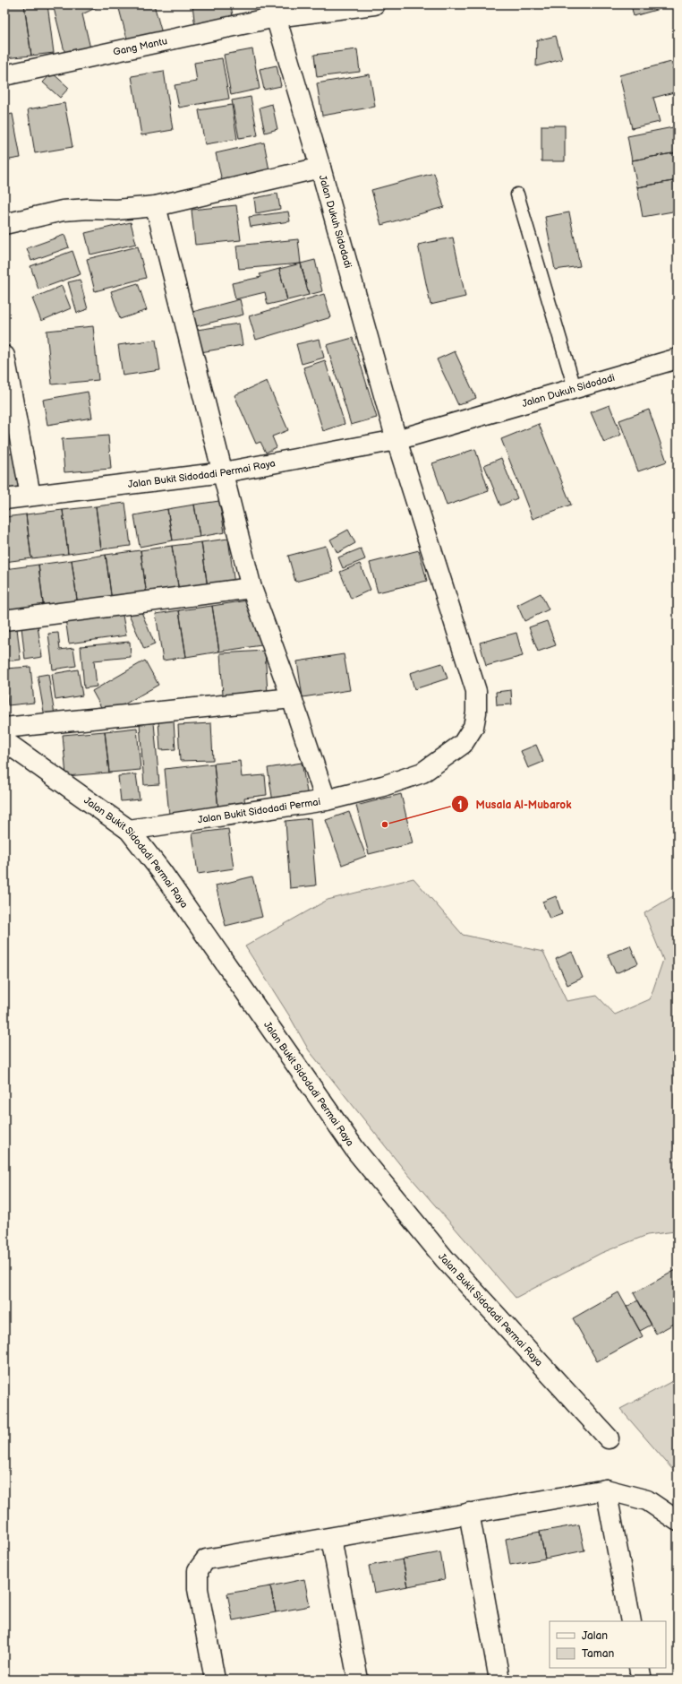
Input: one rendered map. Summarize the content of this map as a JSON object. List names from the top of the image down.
{
  "streets": {
    "street": [
      "Gang Mantu",
      "Jalan Dukuh Sidodadi",
      "Jalan Bukit Sidodadi Permai Raya",
      "Jalan Bukit Sidodadi Permai"
    ]
  },
  "crossings": [
    ["Gang Mantu", "Jalan Dukuh Sidodadi"],
    ["Jalan Dukuh Sidodadi", "Jalan Bukit Sidodadi Permai Raya"],
    ["Jalan Dukuh Sidodadi", "Jalan Bukit Sidodadi Permai"],
    ["Jalan Bukit Sidodadi Permai Raya", "Jalan Bukit Sidodadi Permai"]
  ],
  "places": ["Musala Al-Mubarok"],
  "legend": ["Jalan", "Taman"]
}
